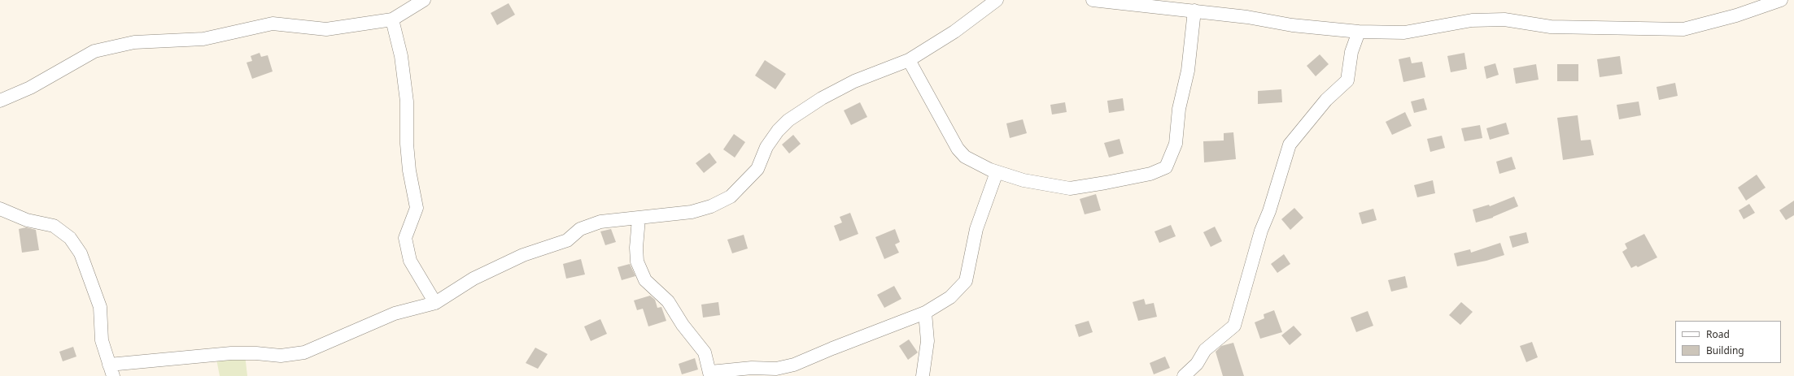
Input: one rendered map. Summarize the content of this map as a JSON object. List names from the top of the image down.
{
  "legend": ["Road", "Building"]
}
